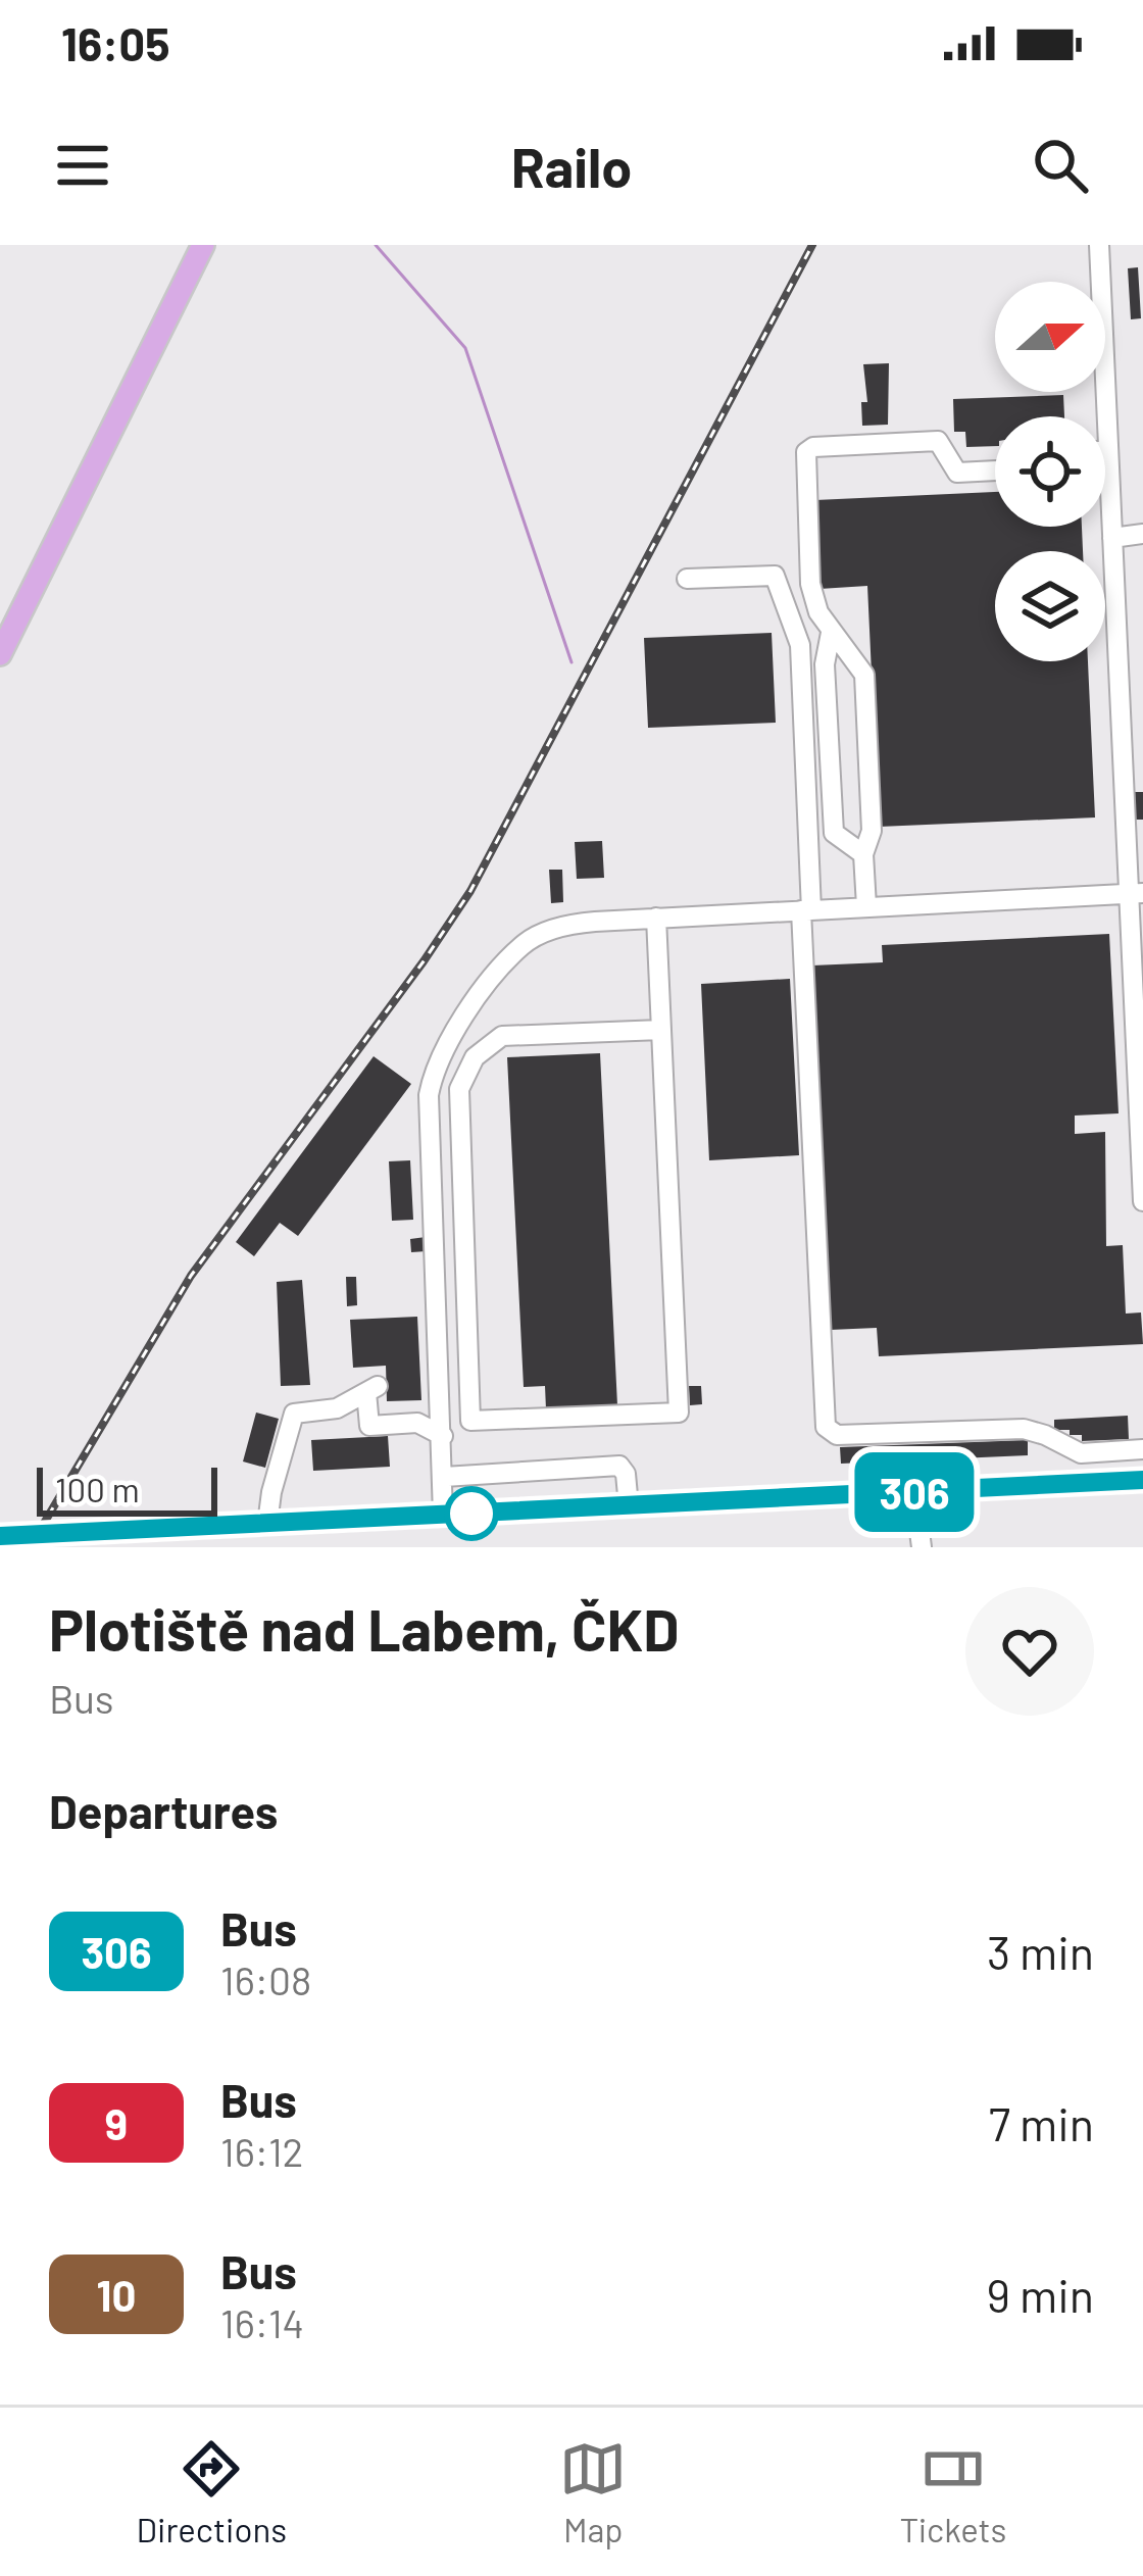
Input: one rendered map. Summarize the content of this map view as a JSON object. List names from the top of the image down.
{
  "lines": ["bus line 306"],
  "scale_bar": "100 m",
  "north": "right",
  "page": {
    "status": "16:05",
    "header": "Railo",
    "on_map": "306",
    "scale": "100 m",
    "heading": [
      ["Plotiště nad Labem, ČKD", "Bus"],
      "Departures"
    ],
    "list": [
      {
        "mark": "306",
        "name": "Bus",
        "note": "16:08",
        "value": "3 min"
      },
      {
        "mark": "9",
        "name": "Bus",
        "note": "16:12",
        "value": "7 min"
      },
      {
        "mark": "10",
        "name": "Bus",
        "note": "16:14",
        "value": "9 min"
      }
    ],
    "tabs": ["Directions", "Map", "Tickets"]
  }
}
